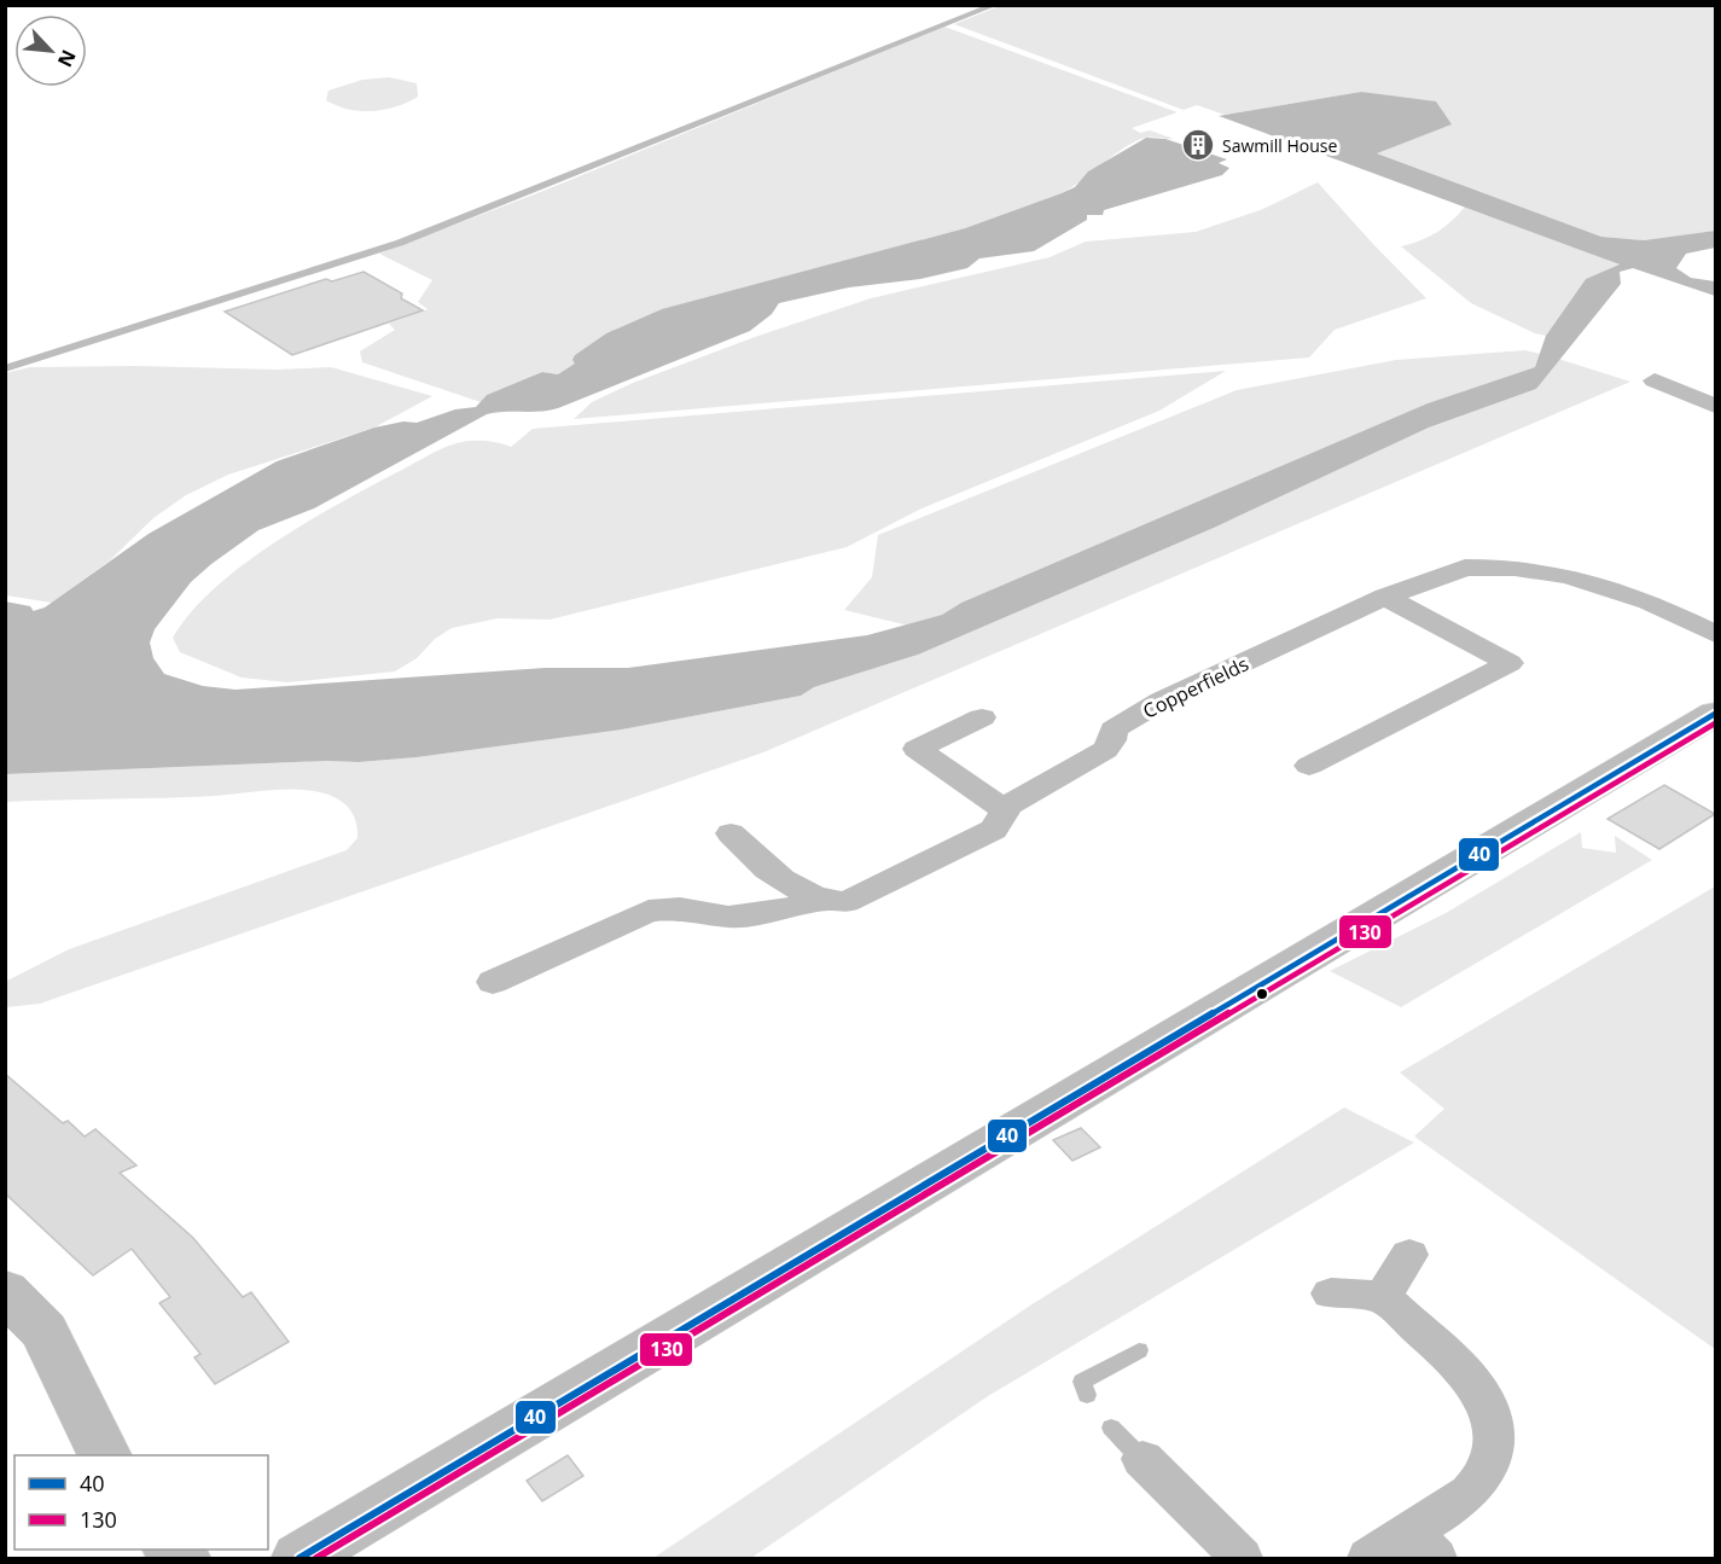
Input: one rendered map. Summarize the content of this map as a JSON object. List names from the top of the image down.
{
  "streets": {
    "street": ["Copperfields"]
  },
  "places": {
    "building": ["Sawmill House"]
  },
  "lines": ["transit line 40", "transit line 130"],
  "legend": ["40", "130"],
  "north": "bottom right"
}
